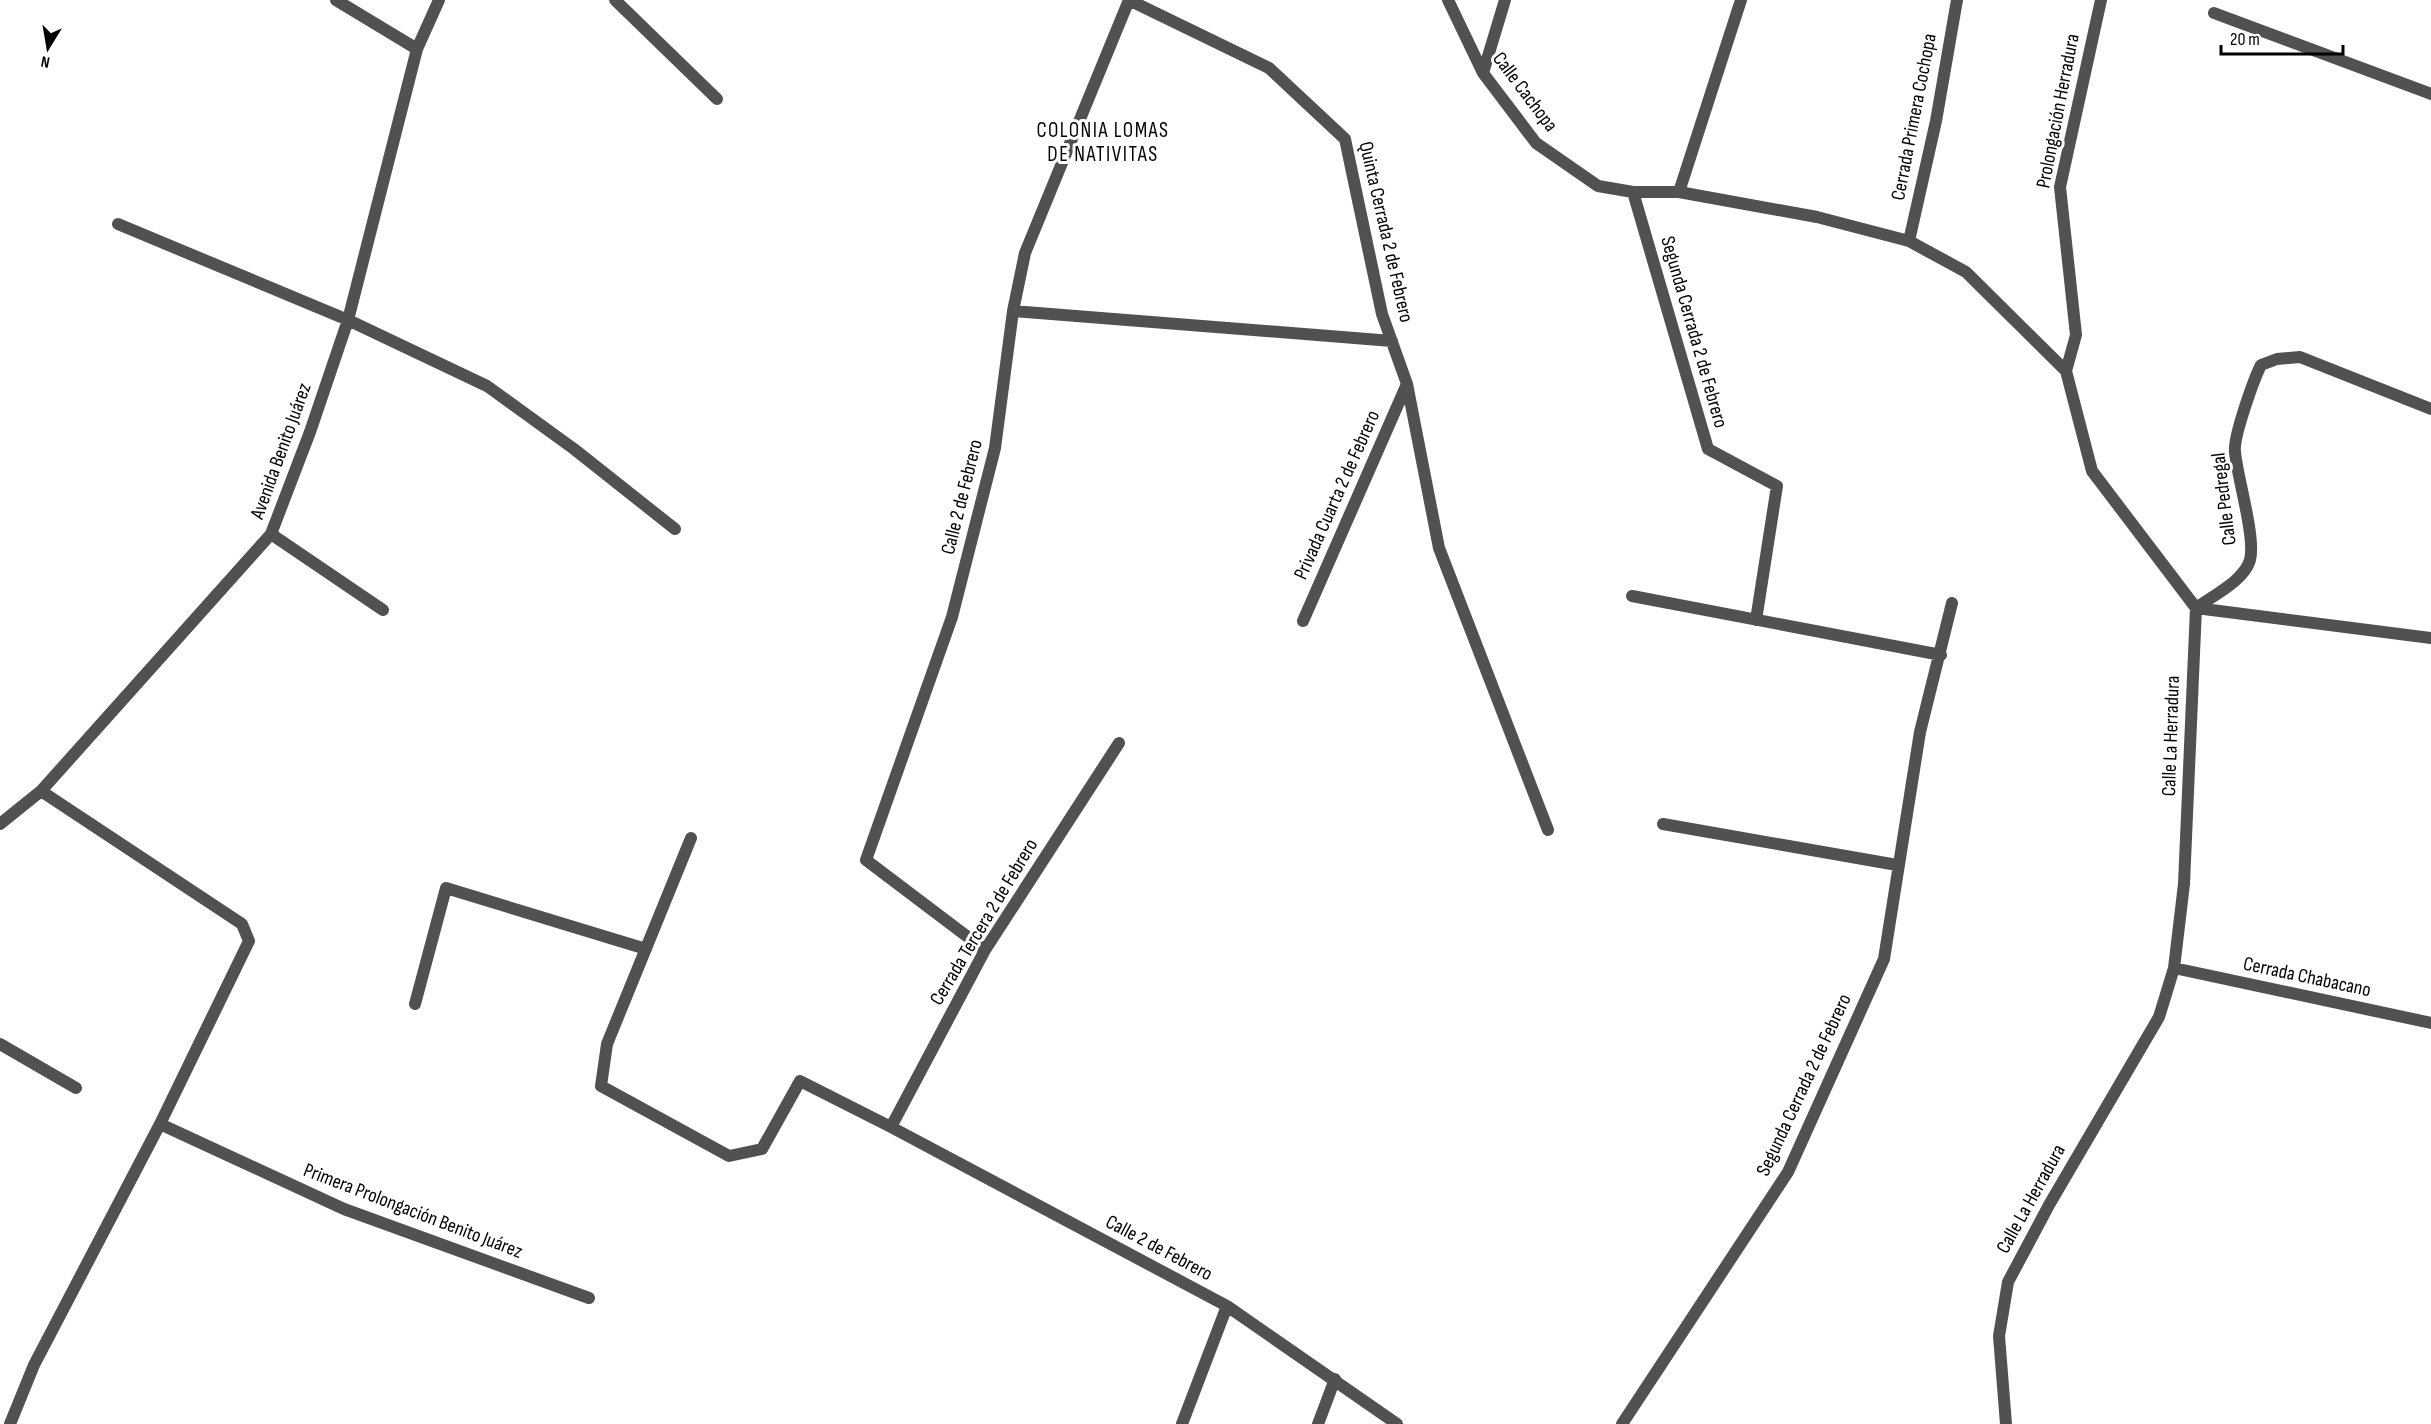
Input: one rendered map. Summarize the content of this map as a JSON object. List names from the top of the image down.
{
  "streets": {
    "street": [
      "Calle Cachopa",
      "Prolongación Herradura",
      "Cerrada Primera Cochopa",
      "Quinta Cerrada 2 de Febrero",
      "Segunda Cerrada 2 de Febrero",
      "Avenida Benito Juárez",
      "Privada Cuarta 2 de Febrero",
      "Calle 2 de Febrero",
      "Calle Pedregal",
      "Calle La Herradura",
      "Cerrada Tercera 2 de Febrero",
      "Cerrada Chabacano",
      "Primera Prolongación Benito Juárez"
    ]
  },
  "crossings": [
    ["Calle Cachopa", "Segunda Cerrada 2 de Febrero"],
    ["Quinta Cerrada 2 de Febrero", "Privada Cuarta 2 de Febrero"],
    ["Quinta Cerrada 2 de Febrero", "Calle 2 de Febrero"],
    ["Calle 2 de Febrero", "Cerrada Tercera 2 de Febrero"],
    ["Calle Pedregal", "Calle La Herradura"],
    ["Calle La Herradura", "Cerrada Chabacano"]
  ],
  "districts": ["COLONIA LOMAS DE NATIVITAS"],
  "scale_bar": "20 m",
  "north": "bottom"
}
